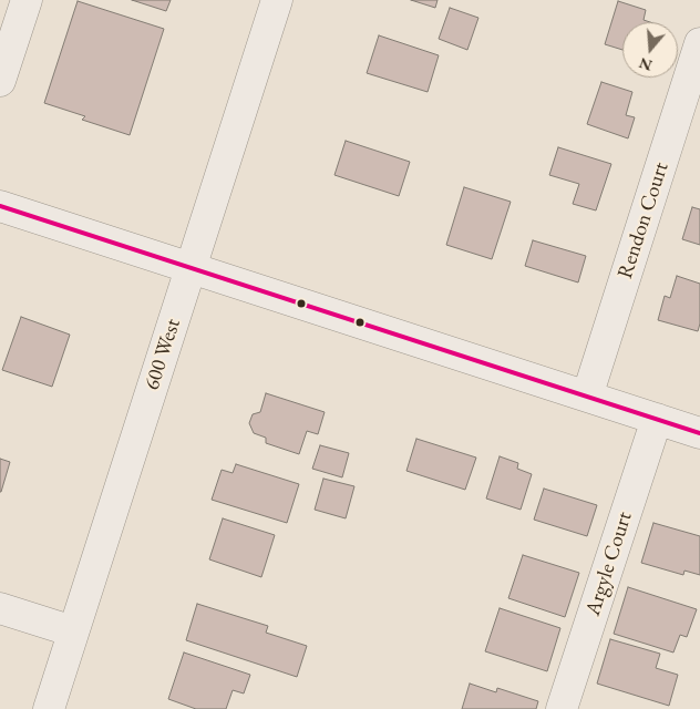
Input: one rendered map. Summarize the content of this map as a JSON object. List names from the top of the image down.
{
  "streets": {
    "street": ["Rendon Court", "600 West", "Argyle Court"]
  },
  "north": "bottom"
}
